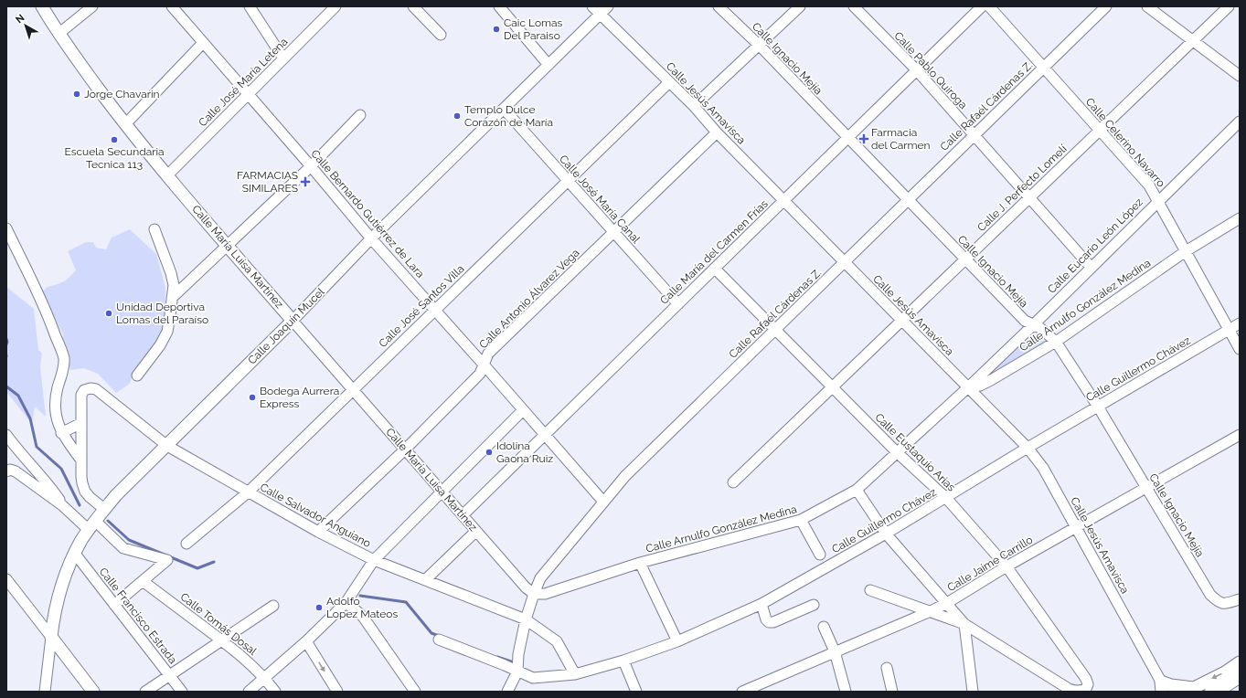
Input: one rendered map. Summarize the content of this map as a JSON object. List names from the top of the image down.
{
  "streets": {
    "street": [
      "Calle Ignacio Mejía",
      "Calle Pablo Quiroga",
      "Calle José María Letena",
      "Calle Jesús Amavisca",
      "Calle Rafaél Cárdenas Z.",
      "Calle Celerino Navarro",
      "Calle J. Perfecto Lomelí",
      "Calle José María Canal",
      "Calle Bernardo Gutiérrez de Lara",
      "Calle Eucario León López",
      "Calle María del Carmen Frías",
      "Calle María Luisa Martínez",
      "Calle Antonio Álvarez Vega",
      "Calle Arnulfo González Medina",
      "Calle José Santos Villa",
      "Calle Joaquín Mucel",
      "Calle Guillermo Chávez",
      "Calle Eustaquio Arias",
      "Calle Salvador Anguiano",
      "Calle Jaime Carrillo",
      "Calle Francisco Estrada",
      "Calle Tomás Dosal"
    ]
  },
  "crossings": [
    ["Calle Ignacio Mejía", "Calle Rafaél Cárdenas Z."],
    ["Calle Ignacio Mejía", "Calle J. Perfecto Lomelí"],
    ["Calle Ignacio Mejía", "Calle Eucario León López"],
    ["Calle Ignacio Mejía", "Calle María del Carmen Frías"],
    ["Calle Ignacio Mejía", "Calle Arnulfo González Medina"],
    ["Calle Ignacio Mejía", "Calle Guillermo Chávez"],
    ["Calle Ignacio Mejía", "Calle Jaime Carrillo"],
    ["Calle Pablo Quiroga", "Calle Rafaél Cárdenas Z."],
    ["Calle Pablo Quiroga", "Calle J. Perfecto Lomelí"],
    ["Calle Pablo Quiroga", "Calle Eucario León López"],
    ["Calle Pablo Quiroga", "Calle María del Carmen Frías"],
    ["Calle José María Letena", "Calle Bernardo Gutiérrez de Lara"],
    ["Calle José María Letena", "Calle María Luisa Martínez"],
    ["Calle Jesús Amavisca", "Calle Rafaél Cárdenas Z."],
    ["Calle Jesús Amavisca", "Calle J. Perfecto Lomelí"],
    ["Calle Jesús Amavisca", "Calle Eucario León López"],
    ["Calle Jesús Amavisca", "Calle María del Carmen Frías"],
    ["Calle Jesús Amavisca", "Calle Antonio Álvarez Vega"],
    ["Calle Jesús Amavisca", "Calle Arnulfo González Medina"],
    ["Calle Jesús Amavisca", "Calle José Santos Villa"],
    ["Calle Jesús Amavisca", "Calle Joaquín Mucel"],
    ["Calle Jesús Amavisca", "Calle Guillermo Chávez"],
    ["Calle Jesús Amavisca", "Calle Jaime Carrillo"],
    ["Calle Rafaél Cárdenas Z.", "Calle Celerino Navarro"],
    ["Calle Rafaél Cárdenas Z.", "Calle Bernardo Gutiérrez de Lara"],
    ["Calle Rafaél Cárdenas Z.", "Calle María Luisa Martínez"],
    ["Calle Rafaél Cárdenas Z.", "Calle Arnulfo González Medina"],
    ["Calle Rafaél Cárdenas Z.", "Calle Guillermo Chávez"],
    ["Calle Rafaél Cárdenas Z.", "Calle Eustaquio Arias"],
    ["Calle Rafaél Cárdenas Z.", "Calle Salvador Anguiano"],
    ["Calle Celerino Navarro", "Calle J. Perfecto Lomelí"],
    ["Calle Celerino Navarro", "Calle Eucario León López"],
    ["Calle Celerino Navarro", "Calle Arnulfo González Medina"],
    ["Calle Celerino Navarro", "Calle Guillermo Chávez"],
    ["Calle J. Perfecto Lomelí", "Calle Eustaquio Arias"],
    ["Calle José María Canal", "Calle María del Carmen Frías"],
    ["Calle José María Canal", "Calle Antonio Álvarez Vega"],
    ["Calle José María Canal", "Calle José Santos Villa"],
    ["Calle José María Canal", "Calle Joaquín Mucel"],
    ["Calle Bernardo Gutiérrez de Lara", "Calle María del Carmen Frías"],
    ["Calle Bernardo Gutiérrez de Lara", "Calle Antonio Álvarez Vega"],
    ["Calle Bernardo Gutiérrez de Lara", "Calle José Santos Villa"],
    ["Calle Bernardo Gutiérrez de Lara", "Calle Joaquín Mucel"],
    ["Calle Eucario León López", "Calle Arnulfo González Medina"],
    ["Calle María del Carmen Frías", "Calle María Luisa Martínez"],
    ["Calle María del Carmen Frías", "Calle Eustaquio Arias"],
    ["Calle María Luisa Martínez", "Calle Antonio Álvarez Vega"],
    ["Calle María Luisa Martínez", "Calle Arnulfo González Medina"],
    ["Calle María Luisa Martínez", "Calle José Santos Villa"],
    ["Calle María Luisa Martínez", "Calle Joaquín Mucel"],
    ["Calle Antonio Álvarez Vega", "Calle Salvador Anguiano"],
    ["Calle Arnulfo González Medina", "Calle Eustaquio Arias"],
    ["Calle José Santos Villa", "Calle Salvador Anguiano"],
    ["Calle Joaquín Mucel", "Calle Salvador Anguiano"],
    ["Calle Joaquín Mucel", "Calle Francisco Estrada"],
    ["Calle Guillermo Chávez", "Calle Eustaquio Arias"],
    ["Calle Eustaquio Arias", "Calle Jaime Carrillo"]
  ],
  "places": {
    "other": [
      "Caic Lomas Del Paraiso",
      "Jorge Chavarin",
      "Templo Dulce Corazón de María",
      "Escuela Secundaria Tecnica 113",
      "Unidad Deportiva Lomas del Paraíso",
      "Bodega Aurrera Express",
      "Idolina Gaona Ruiz",
      "Adolfo Lopez Mateos"
    ],
    "health": ["Farmacia del Carmen", "FARMACIAS SIMILARES"]
  },
  "north": "top left"
}
